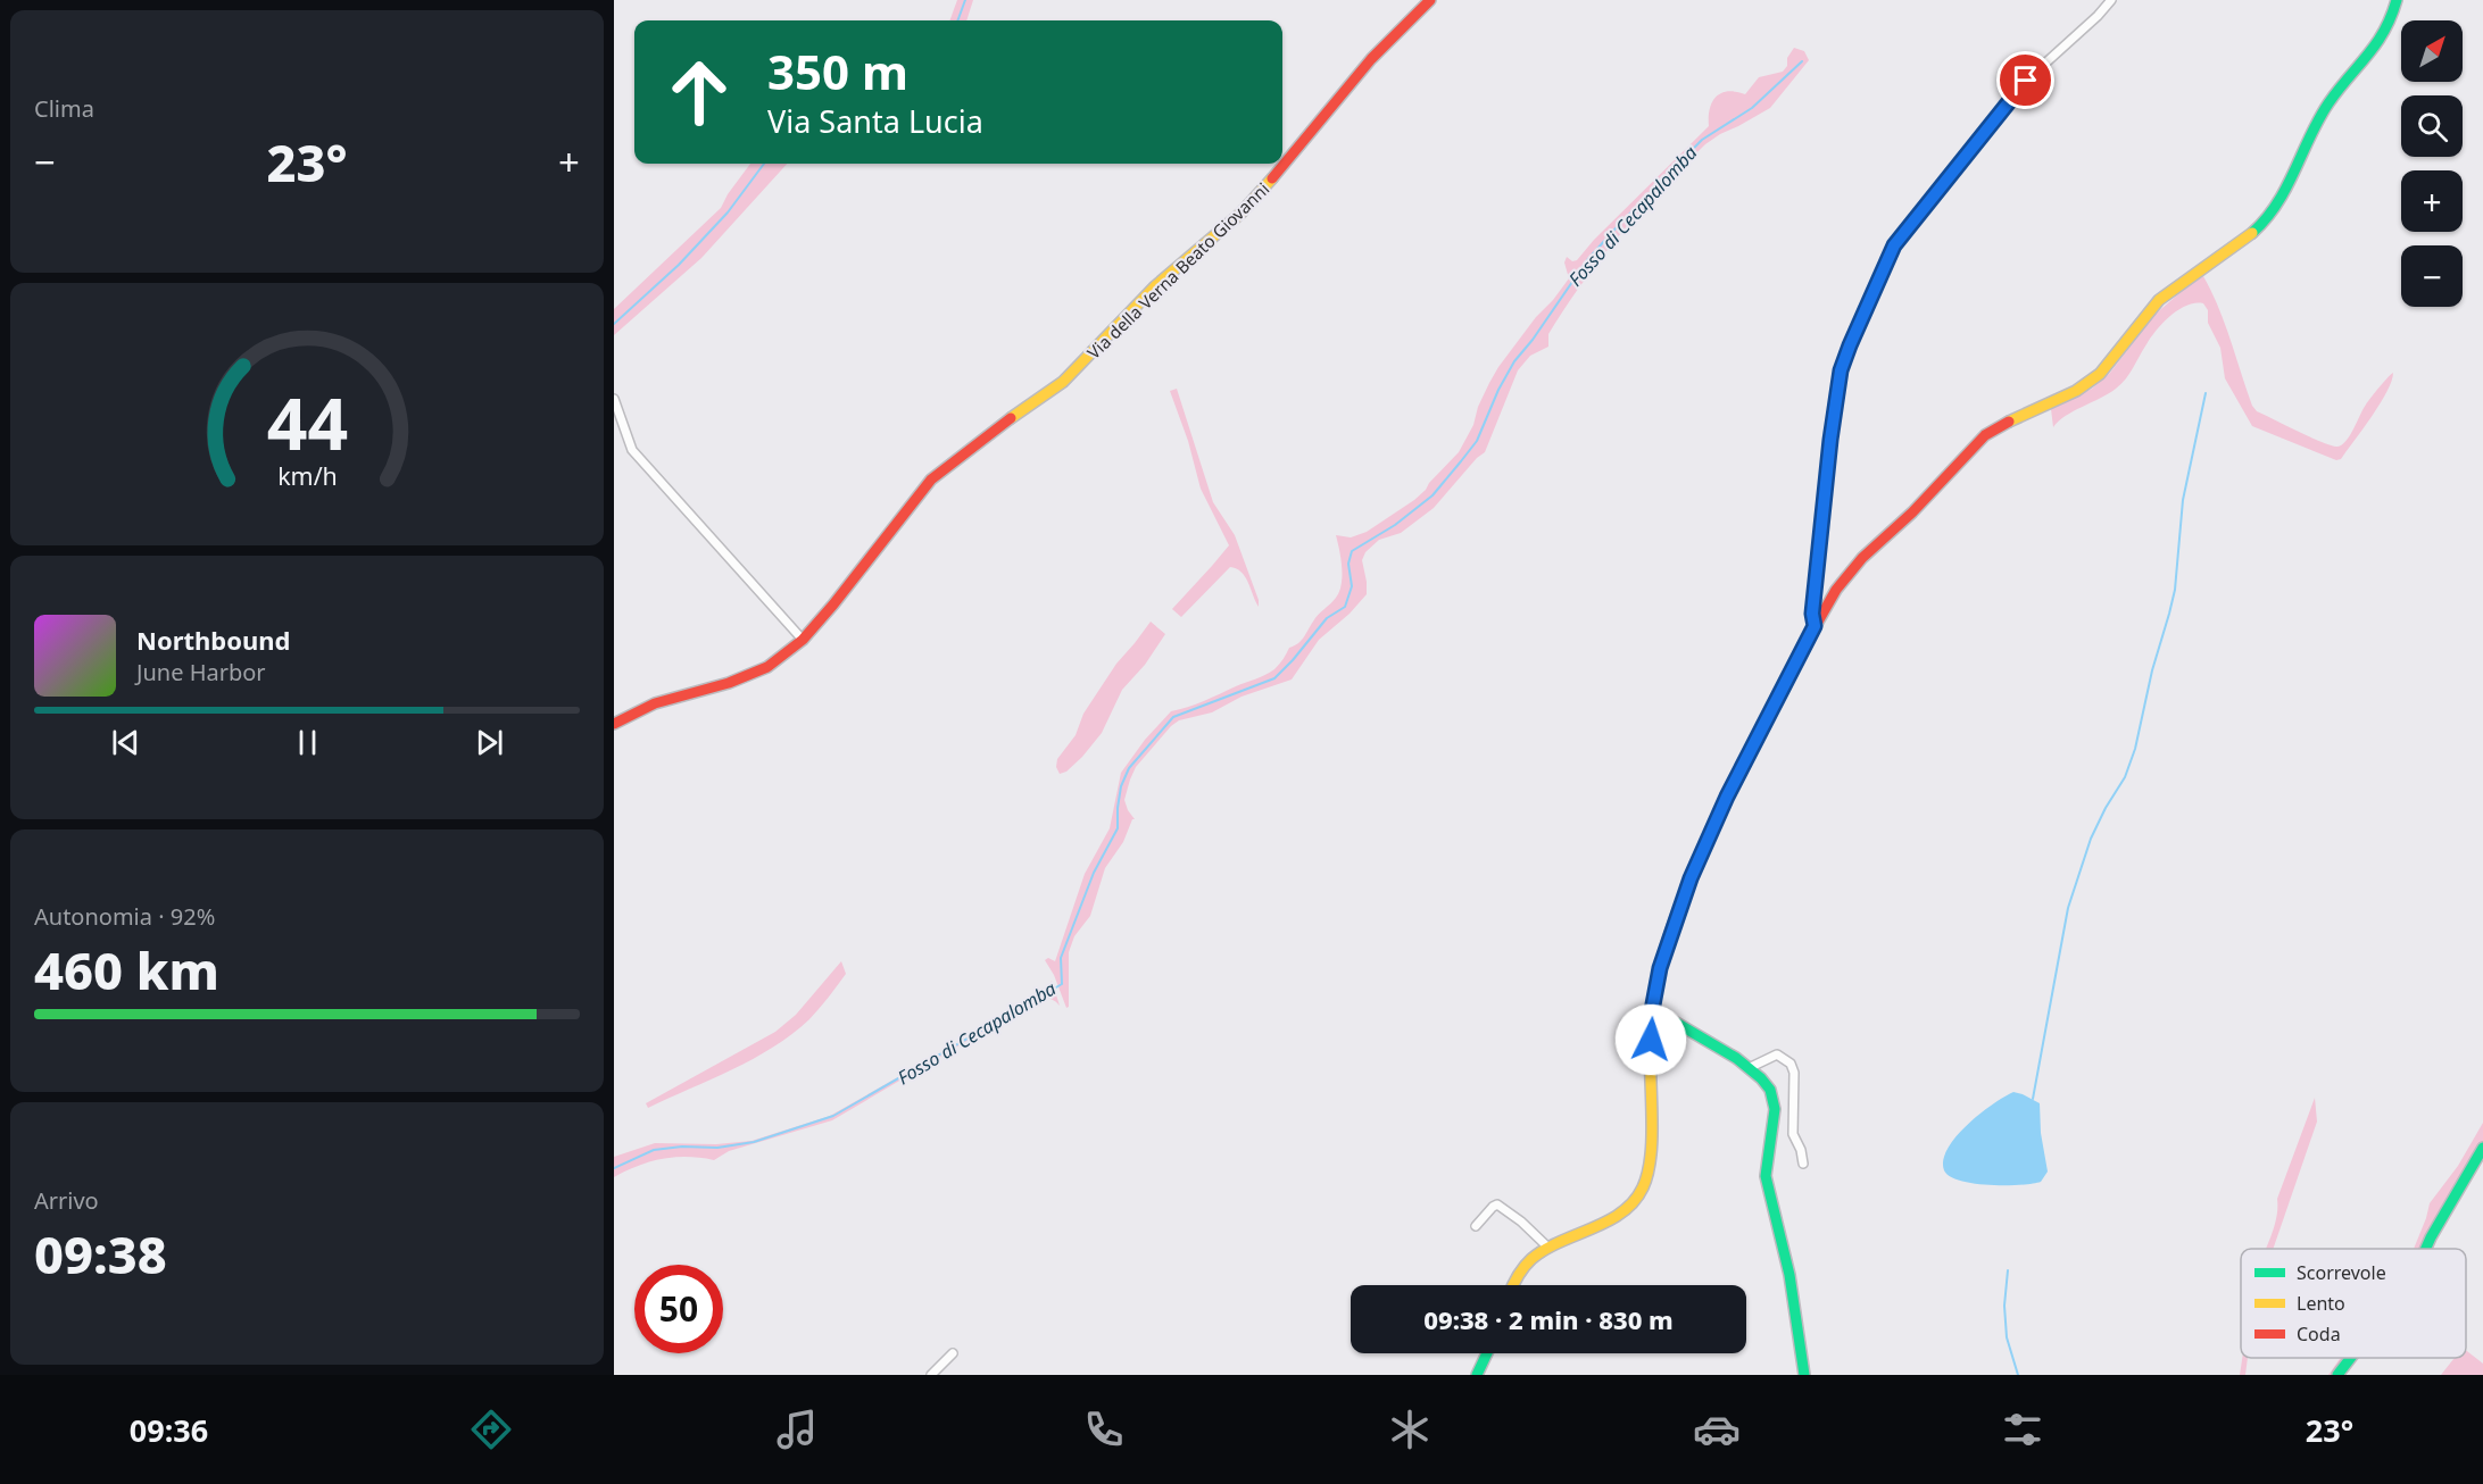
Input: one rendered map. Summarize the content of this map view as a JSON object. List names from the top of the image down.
{
  "streets": {
    "street": ["Via della Verna Beato Giovanni"]
  },
  "water": ["Fosso di Cecapalomba"],
  "legend": ["Scorrevole", "Lento", "Coda"],
  "north": "top right",
  "page": {
    "tile": [
      "Clima",
      ["Autonomia · 92%", "460 km"],
      ["Arrivo", "09:38"]
    ],
    "map_buttons": ["+", "−"],
    "turn": ["350 m", "Via Santa Lucia"],
    "heat": ["−", "23°", "+"],
    "song": ["Northbound", "June Harbor"],
    "limit": "50",
    "trip": "09:38 · 2 min · 830 m",
    "tabs": ["09:36", "23°"],
    "gauge": ["44", "km/h"]
  }
}
